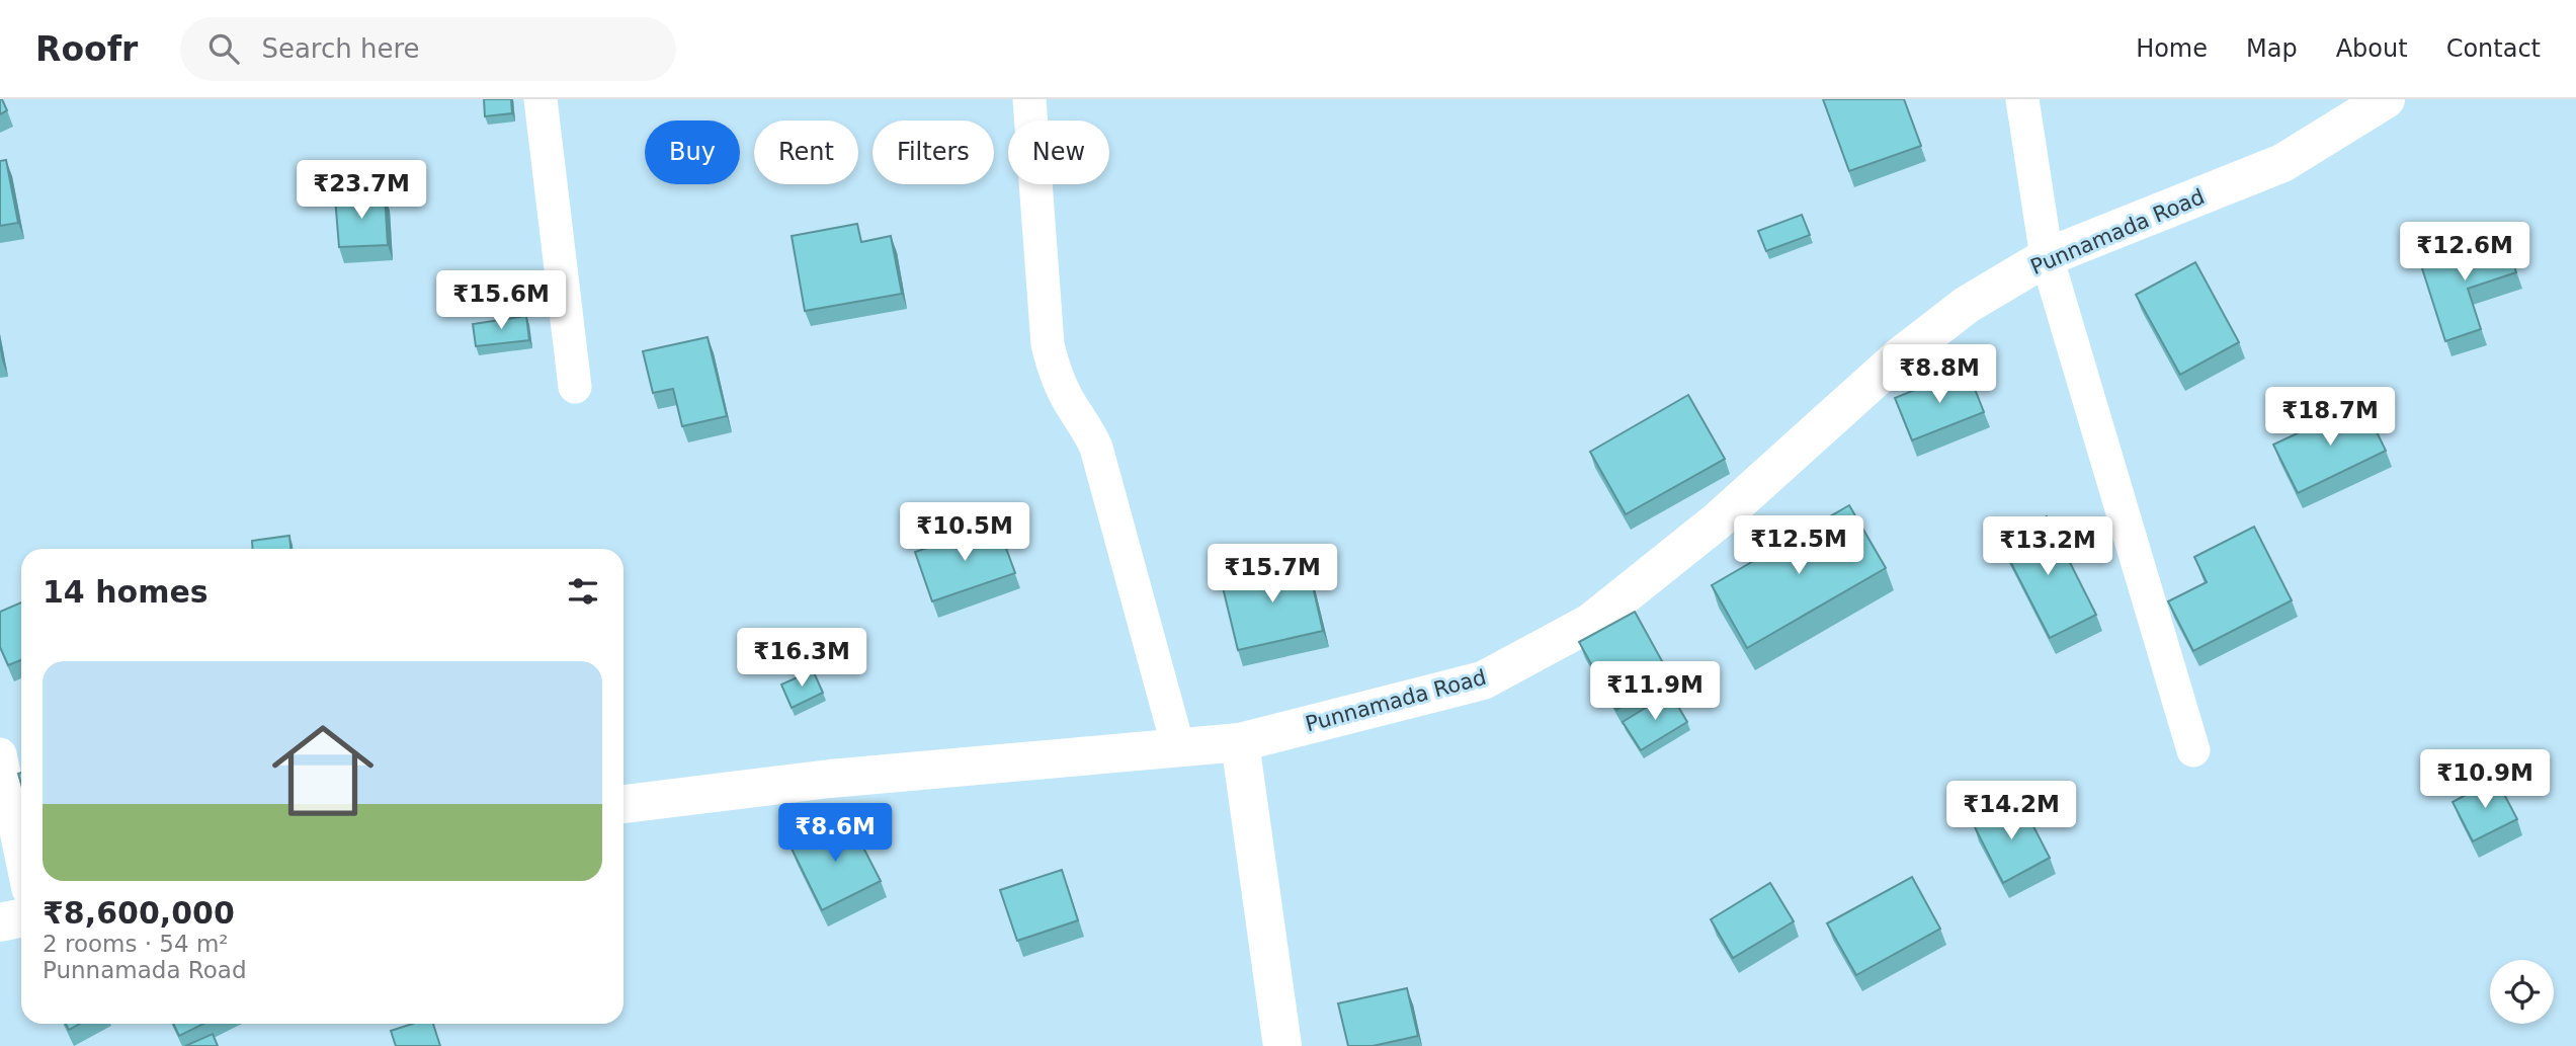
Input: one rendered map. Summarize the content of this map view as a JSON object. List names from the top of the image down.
{
  "streets": {
    "main road": ["Punnamada Road"]
  },
  "page": {
    "header": "Roofr",
    "search": "Search here",
    "nav": [
      "Home",
      "Map",
      "About",
      "Contact"
    ],
    "chip": [
      "Buy",
      "Rent",
      "Filters",
      "New"
    ],
    "price": [
      "₹23.7M",
      "₹12.6M",
      "₹15.6M",
      "₹8.8M",
      "₹18.7M",
      "₹10.5M",
      "₹12.5M",
      "₹13.2M",
      "₹15.7M",
      "₹16.3M",
      "₹11.9M",
      "₹10.9M",
      "₹14.2M",
      "₹8.6M"
    ],
    "heading": "14 homes",
    "list": [
      {
        "name": "₹8,600,000",
        "note": "2 rooms · 54 m² · Punnamada Road"
      }
    ]
  }
}
